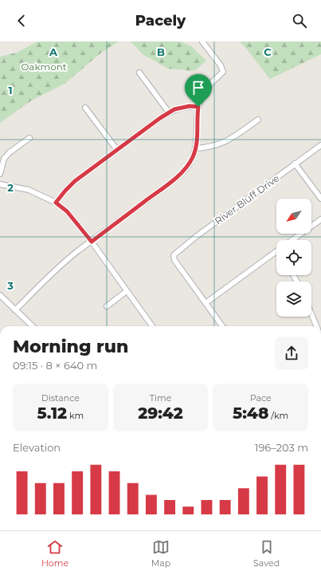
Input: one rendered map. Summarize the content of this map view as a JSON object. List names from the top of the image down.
{
  "streets": {
    "street": ["River Bluff Drive"]
  },
  "parks": ["Oakmont"],
  "north": "bottom left",
  "page": {
    "header": "Pacely",
    "heading": ["Morning run", "09:15 · 8 × 640 m"],
    "stats": [
      ["Distance", "5.12 km"],
      ["Time", "29:42"],
      ["Pace", "5:48 /km"]
    ],
    "chart": ["Elevation", "196–203 m"],
    "tabs": ["Home", "Map", "Saved"]
  },
  "grid": {
    "columns": ["A", "B", "C"],
    "rows": ["1", "2", "3"]
  }
}
